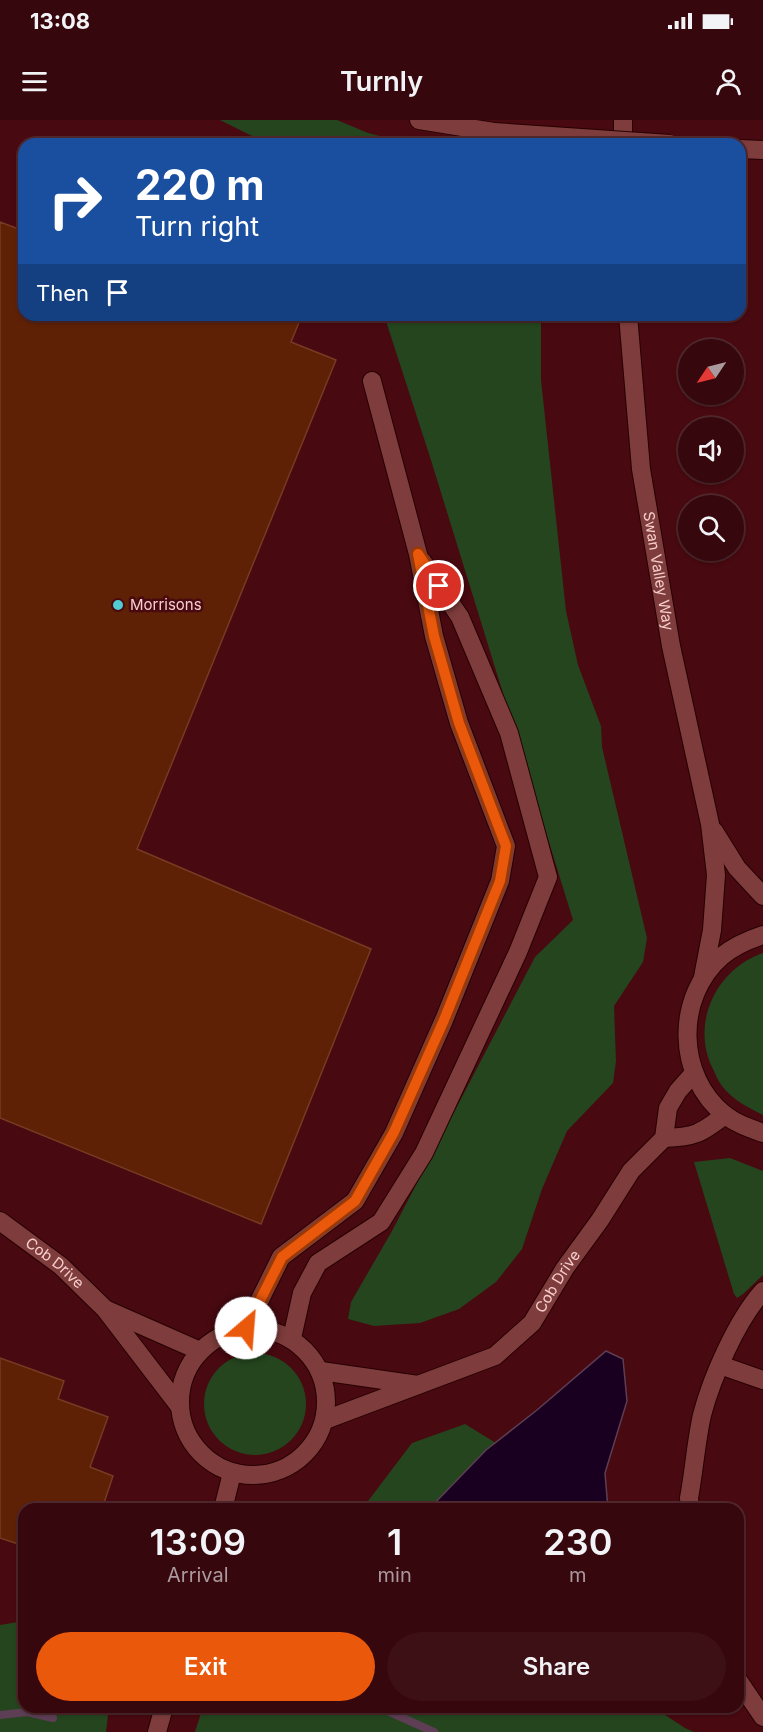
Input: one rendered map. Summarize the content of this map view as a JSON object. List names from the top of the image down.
{
  "streets": {
    "street": ["Swan Valley Way", "Cob Drive"]
  },
  "places": ["Morrisons"],
  "north": "bottom left",
  "page": {
    "status": "13:08",
    "header": "Turnly",
    "turn": ["220 m", "Turn right"],
    "then": "Then",
    "eta": [
      "13:09",
      "Arrival",
      "1",
      "min",
      "230",
      "m"
    ],
    "buttons": ["Exit", "Share"]
  }
}
